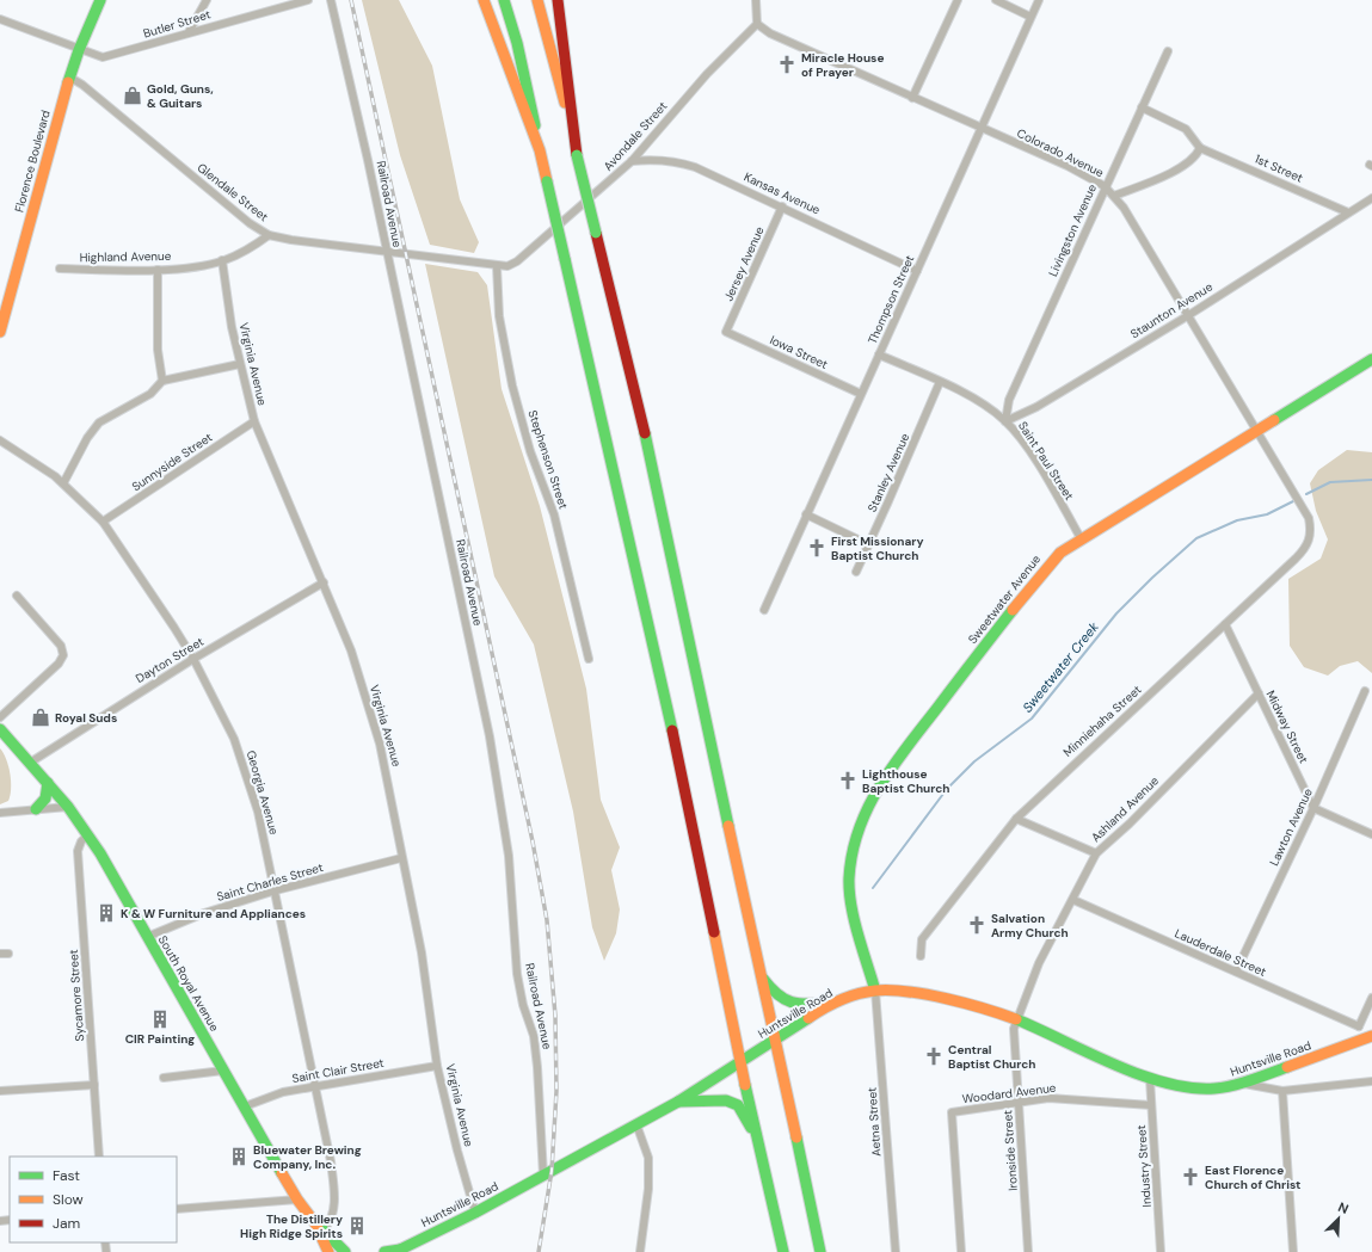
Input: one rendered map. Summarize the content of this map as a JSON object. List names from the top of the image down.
{
  "streets": {
    "main road": [
      "Florence Boulevard",
      "Sweetwater Avenue",
      "South Royal Avenue",
      "Huntsville Road"
    ],
    "street": [
      "Butler Street",
      "Avondale Street",
      "Colorado Avenue",
      "1st Street",
      "Glendale Street",
      "Kansas Avenue",
      "Railroad Avenue",
      "Livingston Avenue",
      "Highland Avenue",
      "Jersey Avenue",
      "Thompson Street",
      "Staunton Avenue",
      "Iowa Street",
      "Virginia Avenue",
      "Stephenson Street",
      "Saint Paul Street",
      "Sunnyside Street",
      "Stanley Avenue",
      "Dayton Street",
      "Minniehaha Street",
      "Midway Street",
      "Georgia Avenue",
      "Ashland Avenue",
      "Lawton Avenue",
      "Saint Charles Street",
      "Lauderdale Street",
      "Sycamore Street",
      "Saint Clair Street",
      "Woodard Avenue",
      "Aetna Street",
      "Ironside Street",
      "Industry Street"
    ]
  },
  "crossings": [
    ["Butler Street", "Florence Boulevard"],
    ["Avondale Street", "Colorado Avenue"],
    ["Avondale Street", "Glendale Street"],
    ["Avondale Street", "Kansas Avenue"],
    ["Avondale Street", "Stephenson Street"],
    ["Colorado Avenue", "Livingston Avenue"],
    ["Colorado Avenue", "Thompson Street"],
    ["Colorado Avenue", "Staunton Avenue"],
    ["Colorado Avenue", "Sweetwater Avenue"],
    ["Colorado Avenue", "Minniehaha Street"],
    ["Florence Boulevard", "Glendale Street"],
    ["1st Street", "Staunton Avenue"],
    ["Glendale Street", "Railroad Avenue"],
    ["Glendale Street", "Highland Avenue"],
    ["Glendale Street", "Stephenson Street"],
    ["Kansas Avenue", "Jersey Avenue"],
    ["Kansas Avenue", "Thompson Street"],
    ["Railroad Avenue", "Huntsville Road"],
    ["Livingston Avenue", "Staunton Avenue"],
    ["Livingston Avenue", "Saint Paul Street"],
    ["Highland Avenue", "Virginia Avenue"],
    ["Jersey Avenue", "Iowa Street"],
    ["Thompson Street", "Iowa Street"],
    ["Thompson Street", "Saint Paul Street"],
    ["Staunton Avenue", "Saint Paul Street"],
    ["Virginia Avenue", "Sunnyside Street"],
    ["Virginia Avenue", "Dayton Street"],
    ["Virginia Avenue", "Saint Charles Street"],
    ["Virginia Avenue", "Huntsville Road"],
    ["Virginia Avenue", "Saint Clair Street"],
    ["Saint Paul Street", "Stanley Avenue"],
    ["Saint Paul Street", "Sweetwater Avenue"],
    ["Sunnyside Street", "Georgia Avenue"],
    ["Sweetwater Avenue", "Huntsville Road"],
    ["Sweetwater Avenue", "Aetna Street"],
    ["Dayton Street", "Georgia Avenue"],
    ["Dayton Street", "South Royal Avenue"],
    ["Minniehaha Street", "Midway Street"],
    ["Midway Street", "Ashland Avenue"],
    ["Midway Street", "Lawton Avenue"],
    ["Georgia Avenue", "Saint Charles Street"],
    ["Georgia Avenue", "South Royal Avenue"],
    ["Georgia Avenue", "Saint Clair Street"],
    ["Ashland Avenue", "Lauderdale Street"],
    ["Ashland Avenue", "Huntsville Road"],
    ["Ashland Avenue", "Ironside Street"],
    ["Lawton Avenue", "Lauderdale Street"],
    ["Saint Charles Street", "South Royal Avenue"],
    ["South Royal Avenue", "Sycamore Street"],
    ["South Royal Avenue", "Saint Clair Street"],
    ["Huntsville Road", "Aetna Street"],
    ["Huntsville Road", "Ironside Street"],
    ["Huntsville Road", "Industry Street"],
    ["Woodard Avenue", "Ironside Street"],
    ["Woodard Avenue", "Industry Street"]
  ],
  "water": ["Sweetwater Creek"],
  "places": {
    "church": [
      "Miracle House of Prayer",
      "First Missionary Baptist Church",
      "Lighthouse Baptist Church",
      "Salvation Army Church",
      "Central Baptist Church",
      "East Florence Church of Christ"
    ],
    "shop": ["Gold, Guns, & Guitars", "Royal Suds"],
    "building": [
      "K & W Furniture and Appliances",
      "CIR Painting",
      "Bluewater Brewing Company, Inc.",
      "The Distillery High Ridge Spirits"
    ]
  },
  "legend": ["Fast", "Slow", "Jam"],
  "north": "top right"
}
